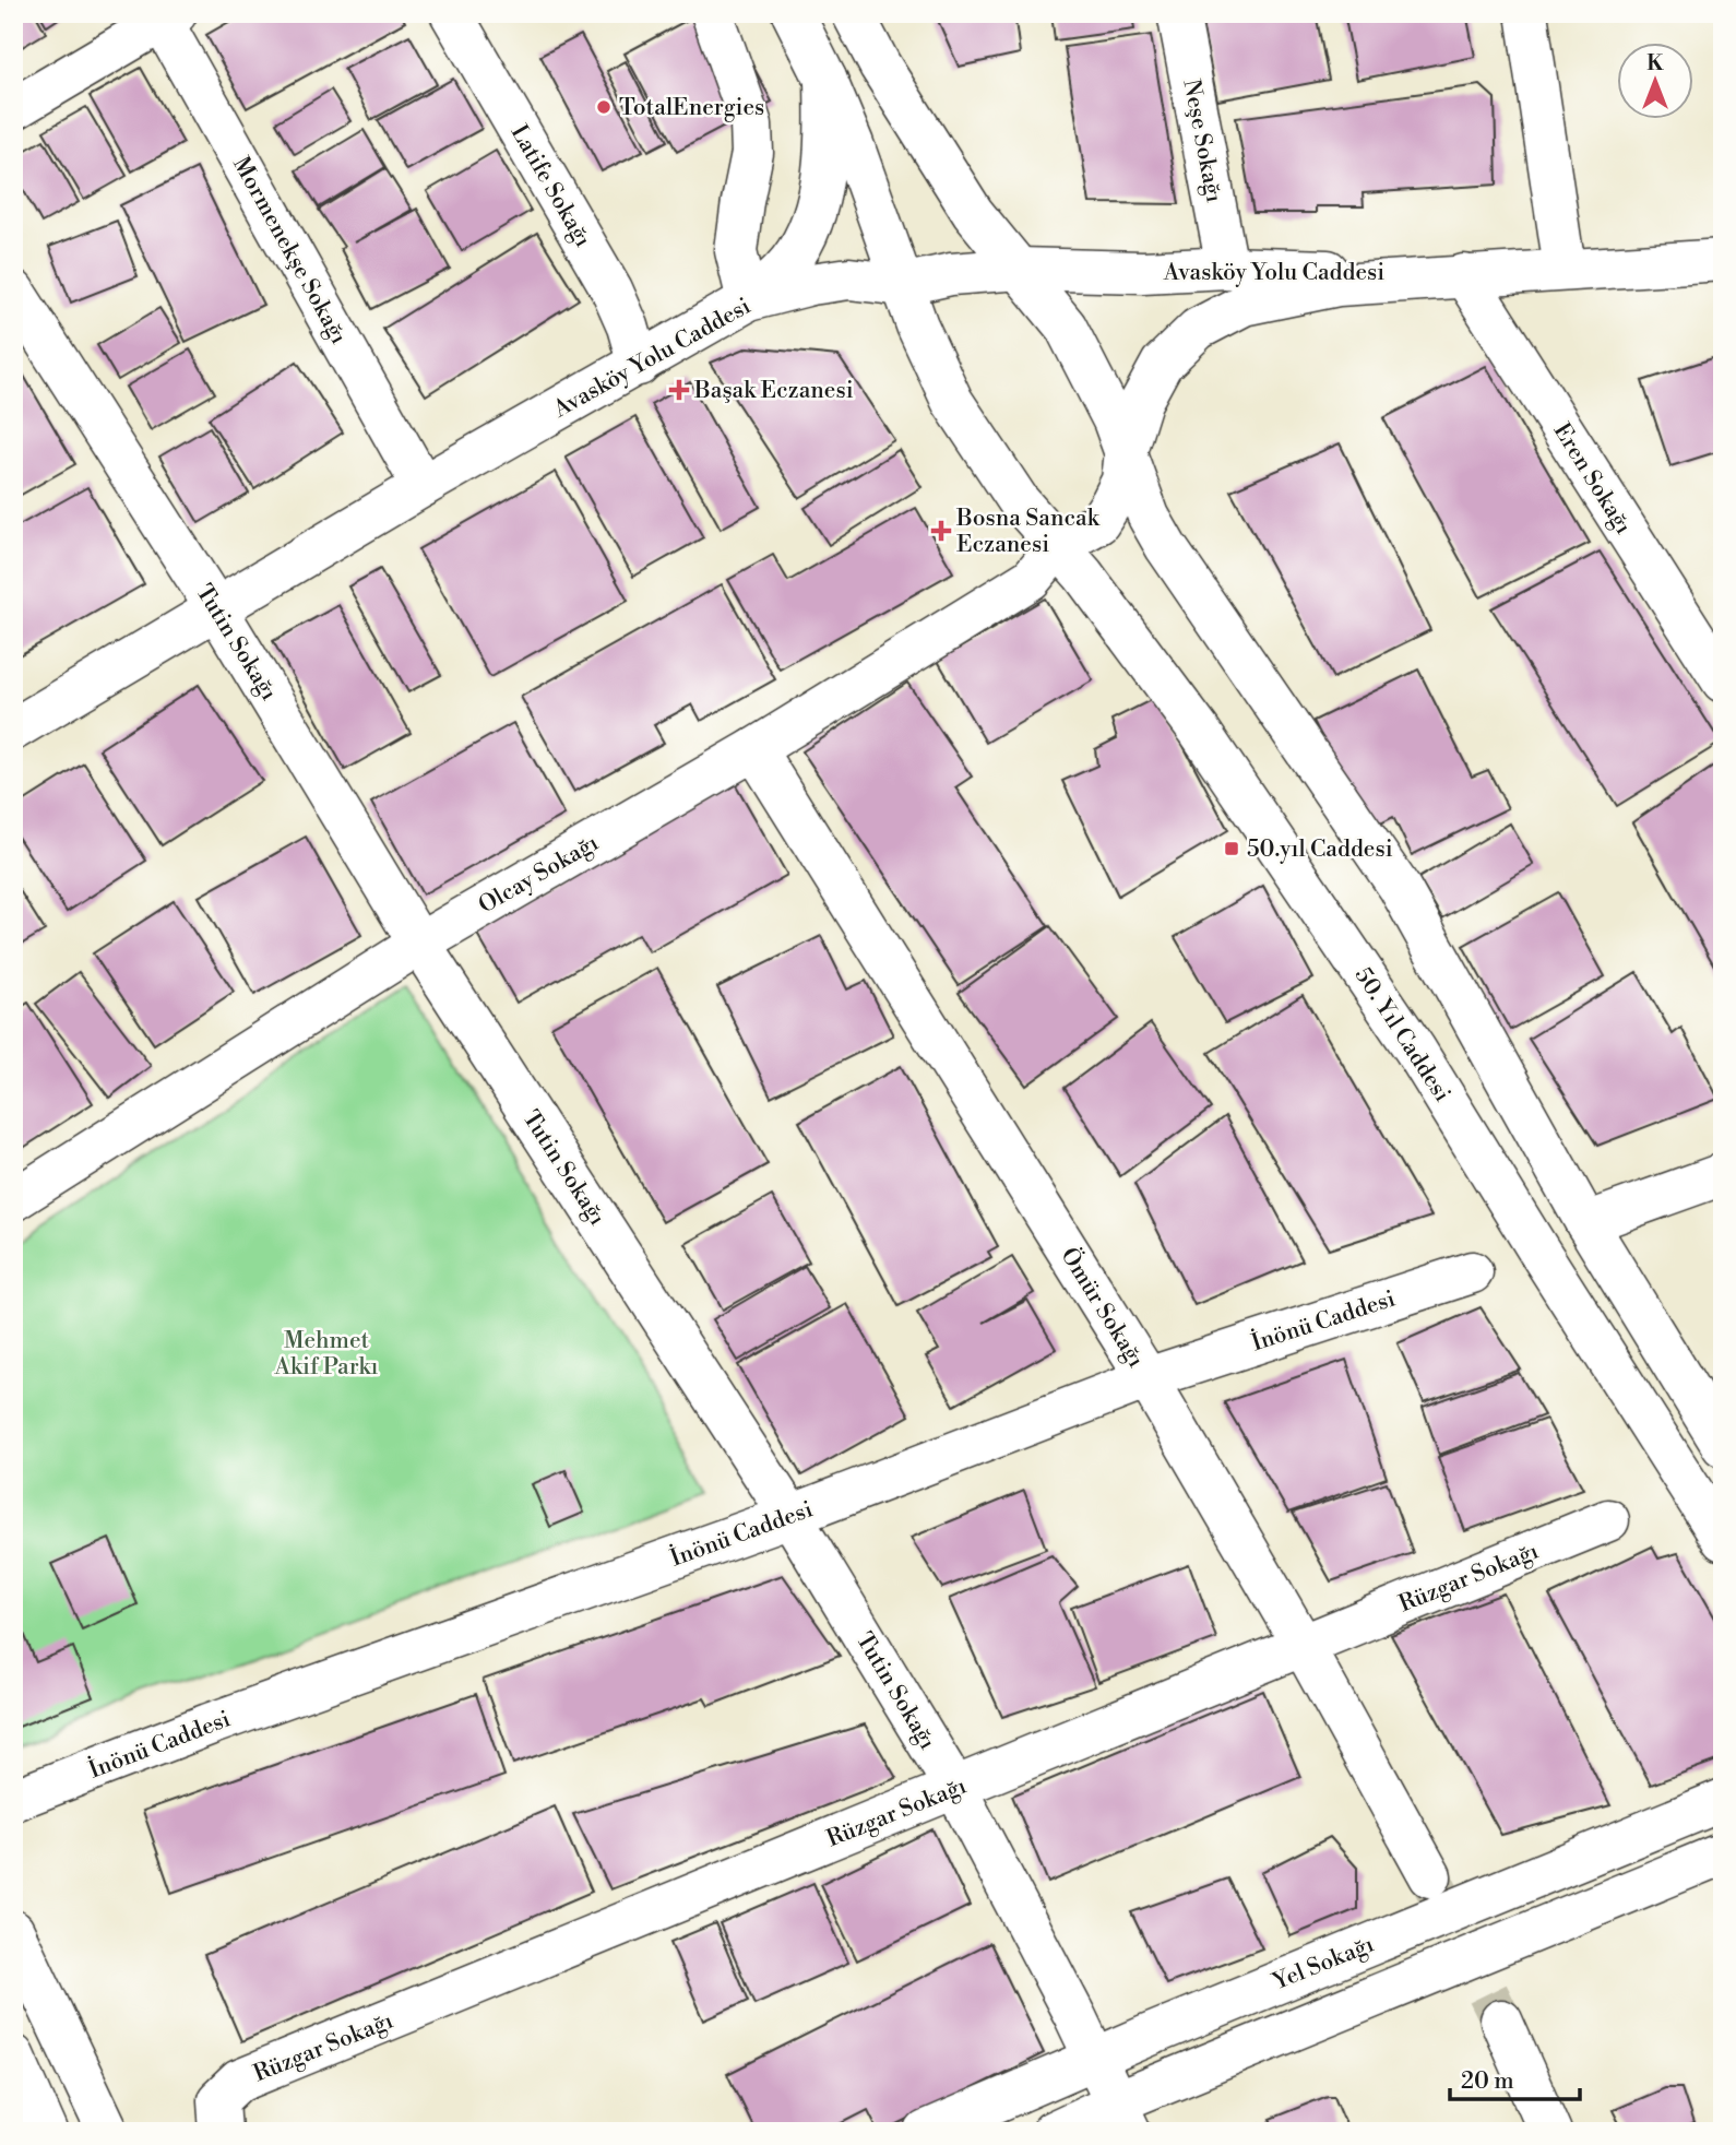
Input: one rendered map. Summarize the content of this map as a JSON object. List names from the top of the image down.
{
  "streets": {
    "street": [
      "Neşe Sokağı",
      "Latife Sokağı",
      "Mormenekşe Sokağı",
      "Avasköy Yolu Caddesi",
      "Eren Sokağı",
      "Tutin Sokağı",
      "Olcay Sokağı",
      "50. Yıl Caddesi",
      "Ömür Sokağı",
      "İnönü Caddesi",
      "Rüzgar Sokağı",
      "Yel Sokağı"
    ]
  },
  "crossings": [
    ["Neşe Sokağı", "Avasköy Yolu Caddesi"],
    ["Latife Sokağı", "Avasköy Yolu Caddesi"],
    ["Mormenekşe Sokağı", "Avasköy Yolu Caddesi"],
    ["Avasköy Yolu Caddesi", "Eren Sokağı"],
    ["Avasköy Yolu Caddesi", "Tutin Sokağı"],
    ["Avasköy Yolu Caddesi", "Olcay Sokağı"],
    ["Avasköy Yolu Caddesi", "50. Yıl Caddesi"],
    ["Tutin Sokağı", "Olcay Sokağı"],
    ["Tutin Sokağı", "İnönü Caddesi"],
    ["Tutin Sokağı", "Rüzgar Sokağı"],
    ["Tutin Sokağı", "Yel Sokağı"],
    ["Olcay Sokağı", "50. Yıl Caddesi"],
    ["Olcay Sokağı", "Ömür Sokağı"],
    ["Ömür Sokağı", "İnönü Caddesi"],
    ["Ömür Sokağı", "Rüzgar Sokağı"]
  ],
  "parks": ["Mehmet Akif Parkı"],
  "places": {
    "other": ["TotalEnergies"],
    "health": ["Başak Eczanesi", "Bosna Sancak Eczanesi"],
    "transit": ["50.yıl Caddesi"]
  },
  "scale_bar": "20 m",
  "north": "top"
}
